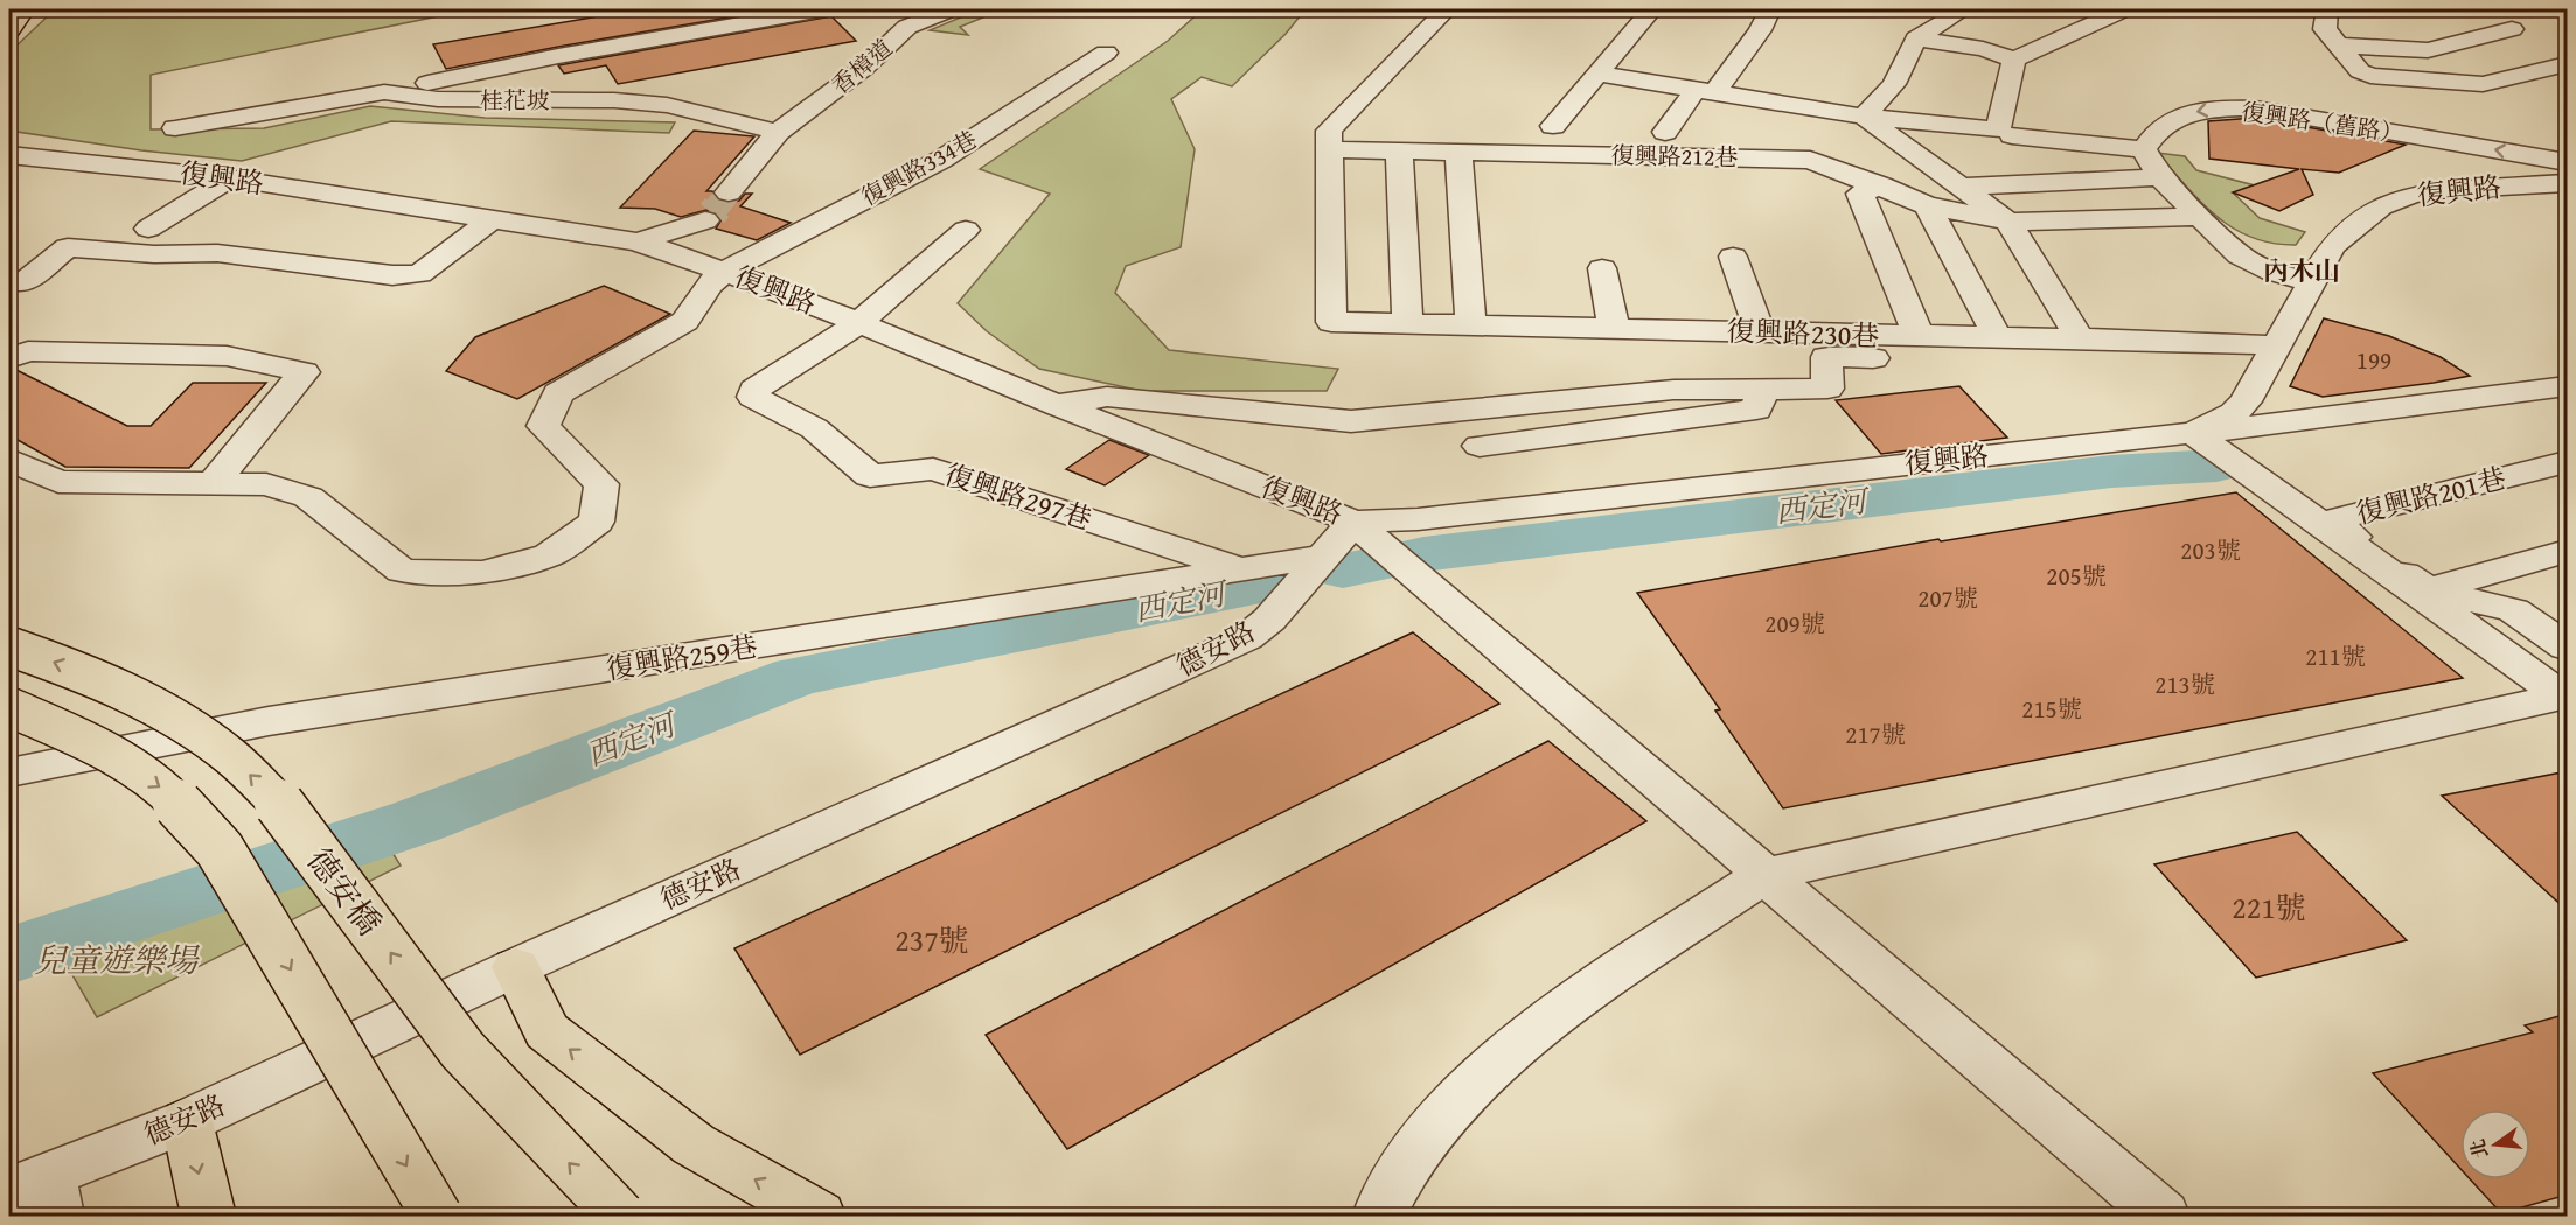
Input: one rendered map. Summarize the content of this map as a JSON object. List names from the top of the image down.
{
  "streets": {
    "main road": ["德安橋"],
    "street": [
      "香樟道",
      "桂花坡",
      "復興路（舊路）",
      "復興路212巷",
      "復興路334巷",
      "復興路",
      "復興路230巷",
      "復興路201巷",
      "復興路297巷",
      "德安路",
      "復興路259巷"
    ]
  },
  "crossings": [
    ["香樟道", "桂花坡"],
    ["復興路212巷", "復興路230巷"],
    ["復興路334巷", "復興路"],
    ["復興路", "復興路230巷"],
    ["復興路", "復興路297巷"],
    ["復興路", "德安路"],
    ["復興路297巷", "復興路259巷"],
    ["德安路", "復興路259巷"]
  ],
  "districts": ["內木山"],
  "water": ["西定河"],
  "parks": ["兒童遊樂場"],
  "house_numbers": [
    "199",
    "203號",
    "205號",
    "207號",
    "209號",
    "211號",
    "213號",
    "215號",
    "217號",
    "221號",
    "237號"
  ],
  "north": "left"
}
